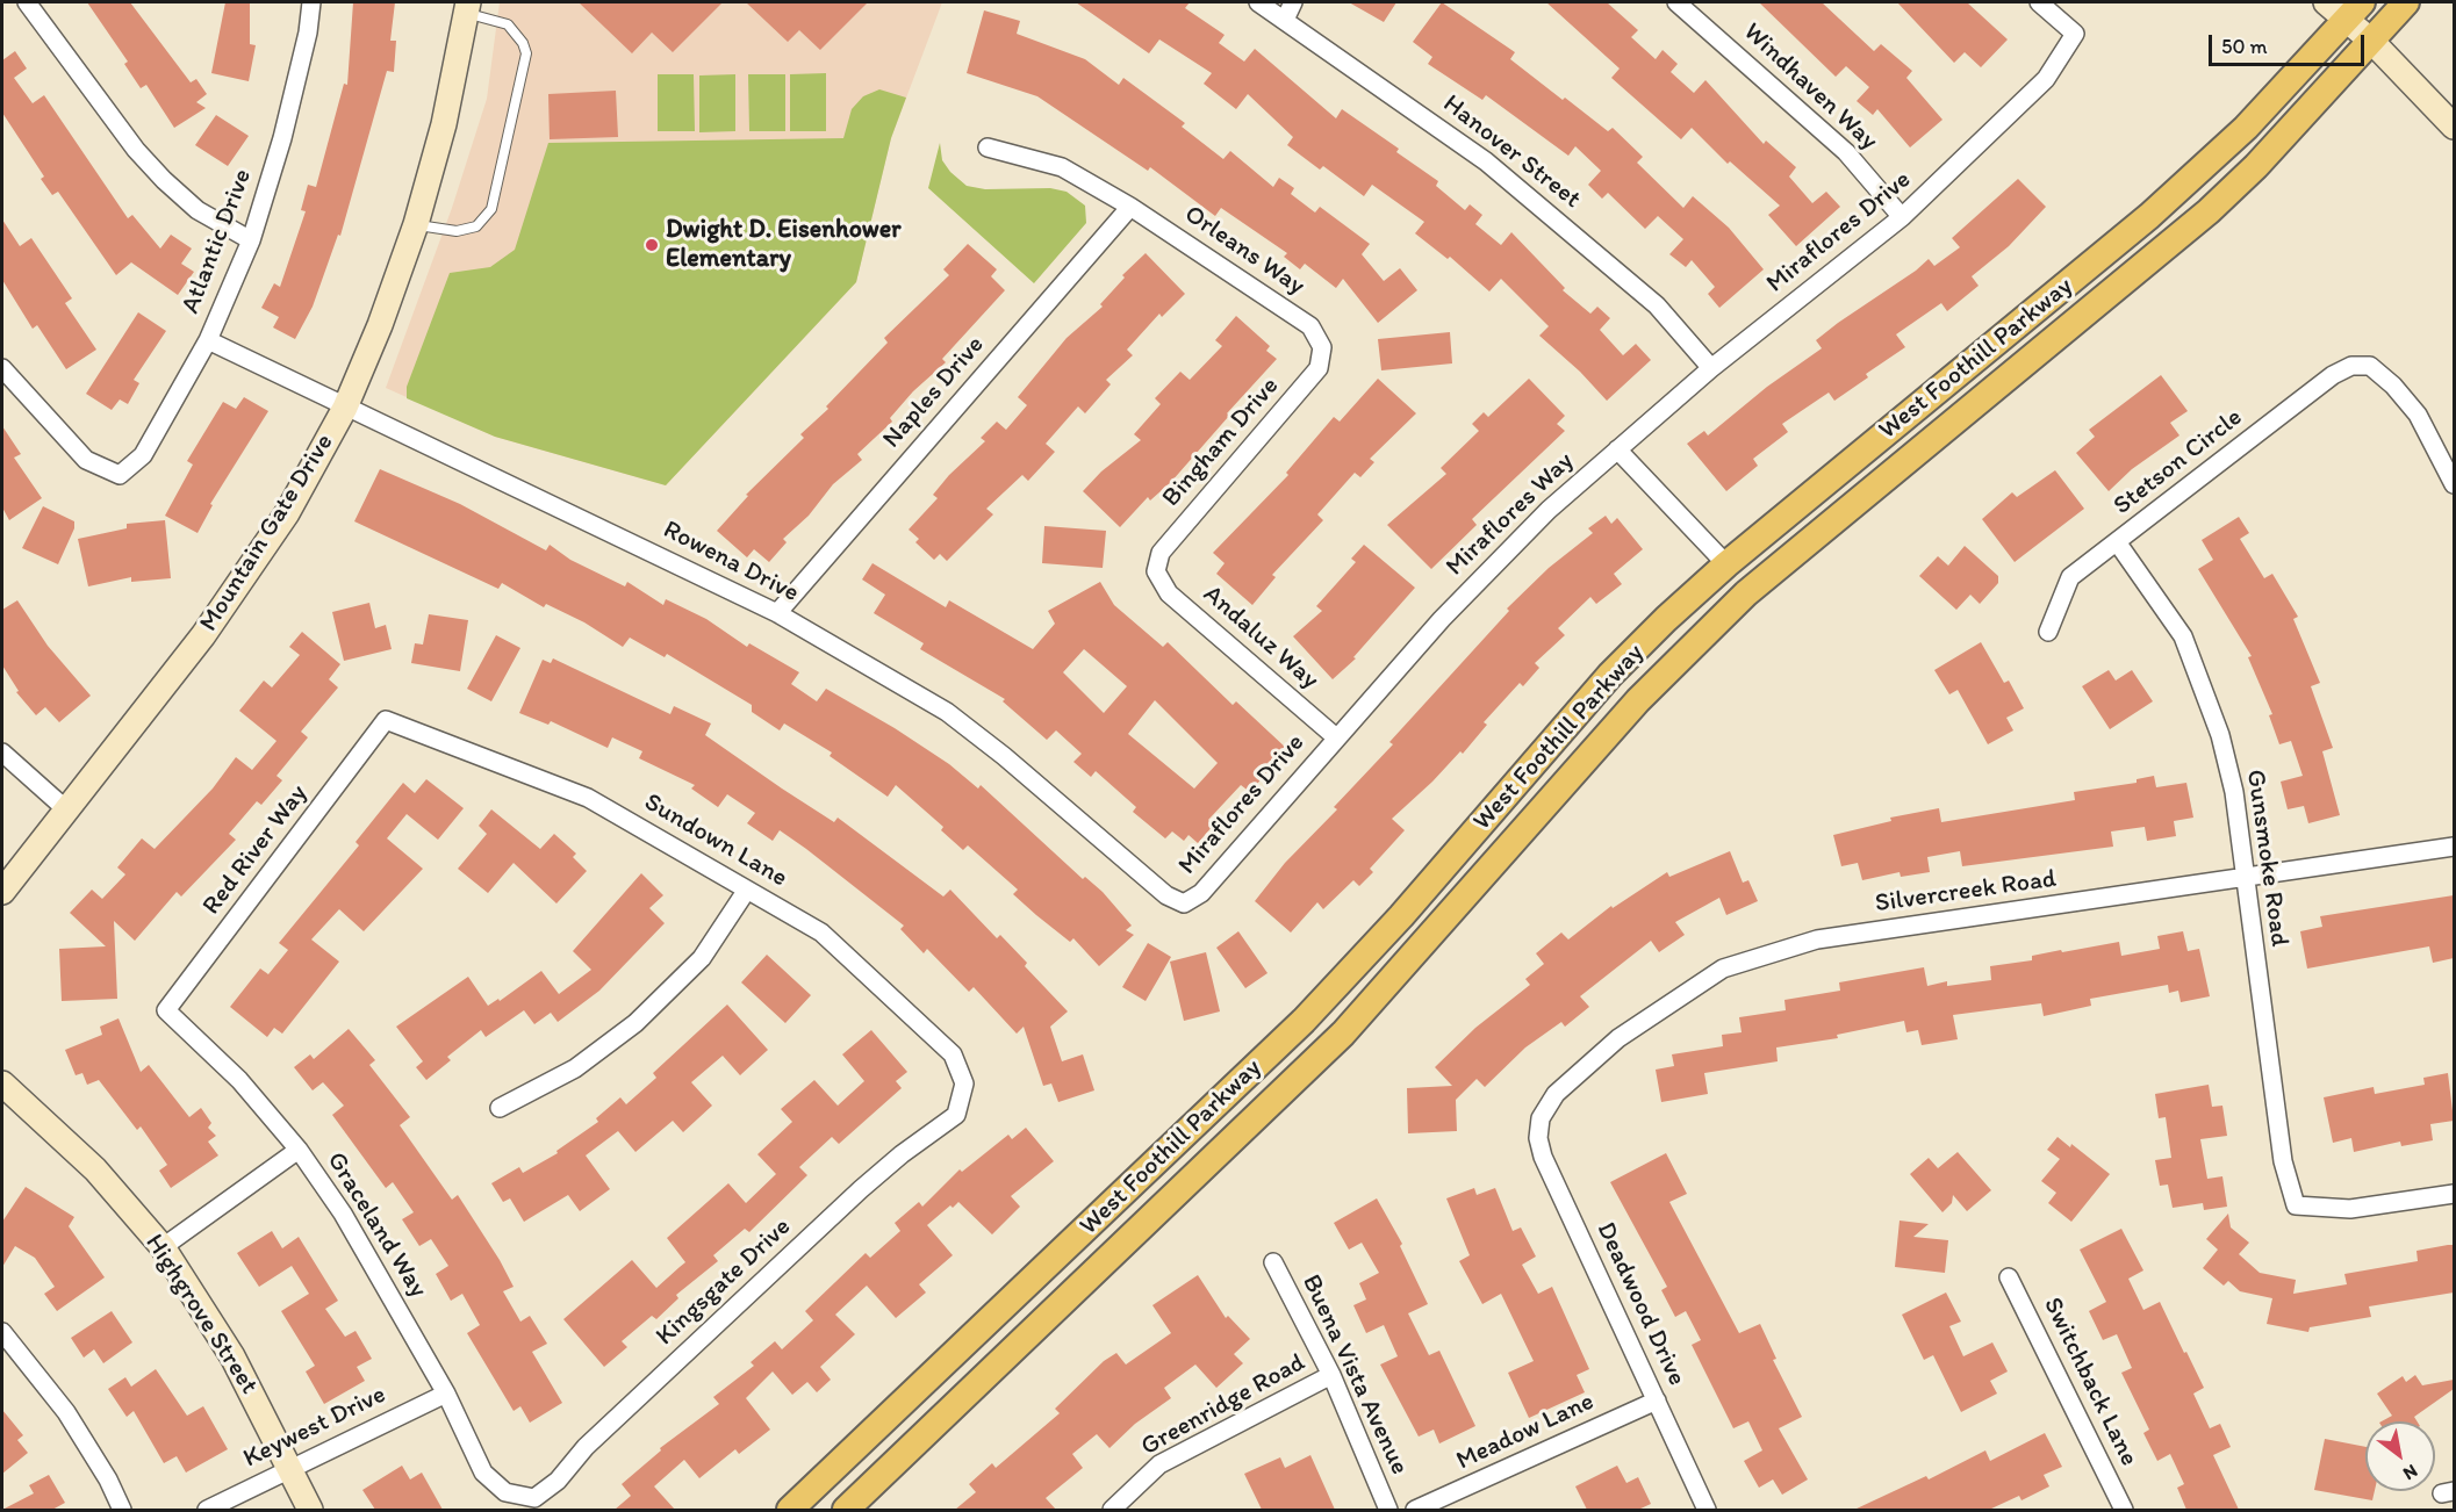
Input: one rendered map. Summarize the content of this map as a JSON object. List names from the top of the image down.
{
  "streets": {
    "main road": ["West Foothill Parkway", "Mountain Gate Drive", "Highgrove Street"],
    "street": [
      "Windhaven Way",
      "Hanover Street",
      "Miraflores Drive",
      "Atlantic Drive",
      "Orleans Way",
      "Naples Drive",
      "Bingham Drive",
      "Stetson Circle",
      "Miraflores Way",
      "Rowena Drive",
      "Andaluz Way",
      "Sundown Lane",
      "Red River Way",
      "Gunsmoke Road",
      "Silvercreek Road",
      "Graceland Way",
      "Kingsgate Drive",
      "Deadwood Drive",
      "Buena Vista Avenue",
      "Switchback Lane",
      "Greenridge Road",
      "Keywest Drive",
      "Meadow Lane"
    ]
  },
  "crossings": [
    ["Windhaven Way", "Miraflores Drive"],
    ["Hanover Street", "Miraflores Drive"],
    ["Miraflores Drive", "Miraflores Way"],
    ["Miraflores Drive", "Rowena Drive"],
    ["Miraflores Drive", "Andaluz Way"],
    ["Atlantic Drive", "Rowena Drive"],
    ["Orleans Way", "Naples Drive"],
    ["Orleans Way", "Bingham Drive"],
    ["Naples Drive", "Rowena Drive"],
    ["Bingham Drive", "Andaluz Way"],
    ["Stetson Circle", "Gunsmoke Road"],
    ["Miraflores Way", "Andaluz Way"],
    ["Mountain Gate Drive", "Rowena Drive"],
    ["Sundown Lane", "Red River Way"],
    ["Sundown Lane", "Kingsgate Drive"],
    ["Red River Way", "Graceland Way"],
    ["Gunsmoke Road", "Silvercreek Road"],
    ["Silvercreek Road", "Deadwood Drive"],
    ["Graceland Way", "Kingsgate Drive"],
    ["Graceland Way", "Keywest Drive"],
    ["Deadwood Drive", "Meadow Lane"],
    ["Highgrove Street", "Keywest Drive"],
    ["Buena Vista Avenue", "Greenridge Road"]
  ],
  "places": ["Dwight D. Eisenhower Elementary"],
  "scale_bar": "50 m",
  "north": "bottom right"
}
